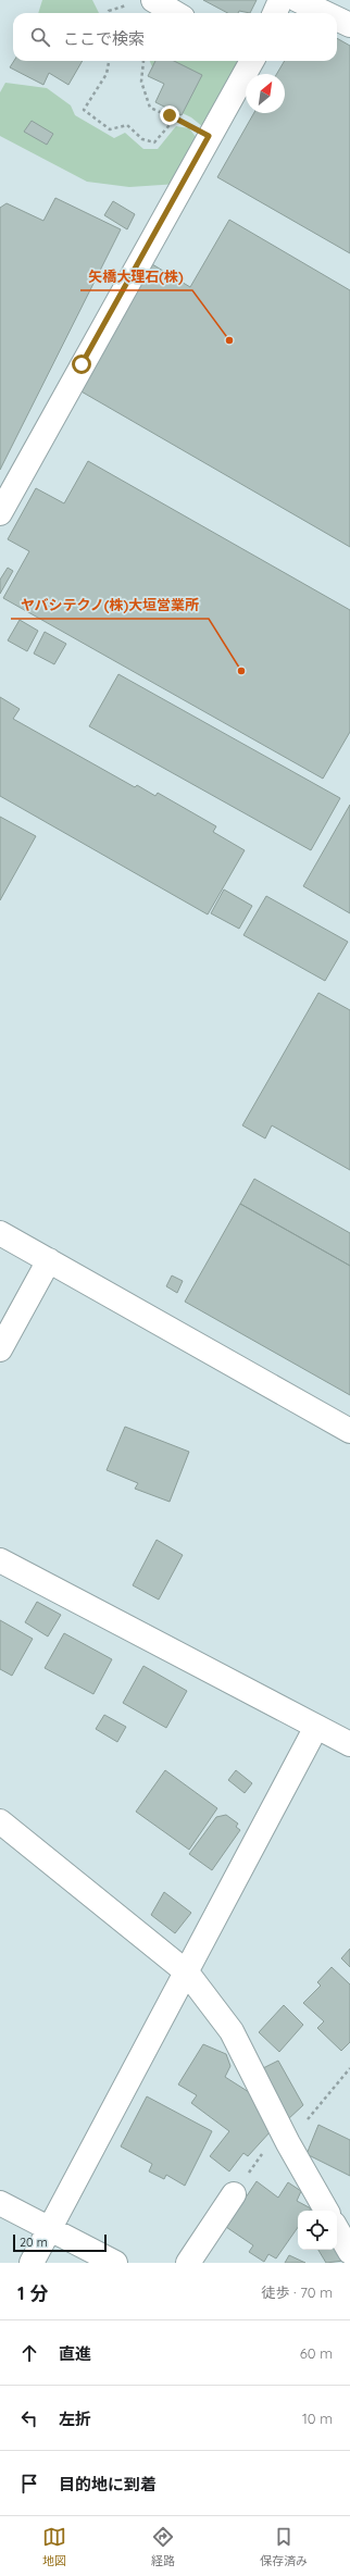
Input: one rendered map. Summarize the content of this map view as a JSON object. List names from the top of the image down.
{
  "places": ["矢橋大理石(株)", "ヤバシテクノ(株)大垣営業所"],
  "scale_bar": "20 m",
  "north": "top right",
  "page": {
    "search": "ここで検索",
    "scale": "20 m",
    "heading": ["1 分", "徒歩 · 70 m"],
    "list": [
      ["直進", "60 m"],
      ["左折", "10 m"],
      "目的地に到着"
    ],
    "nav": ["地図", "経路", "保存済み"]
  }
}
